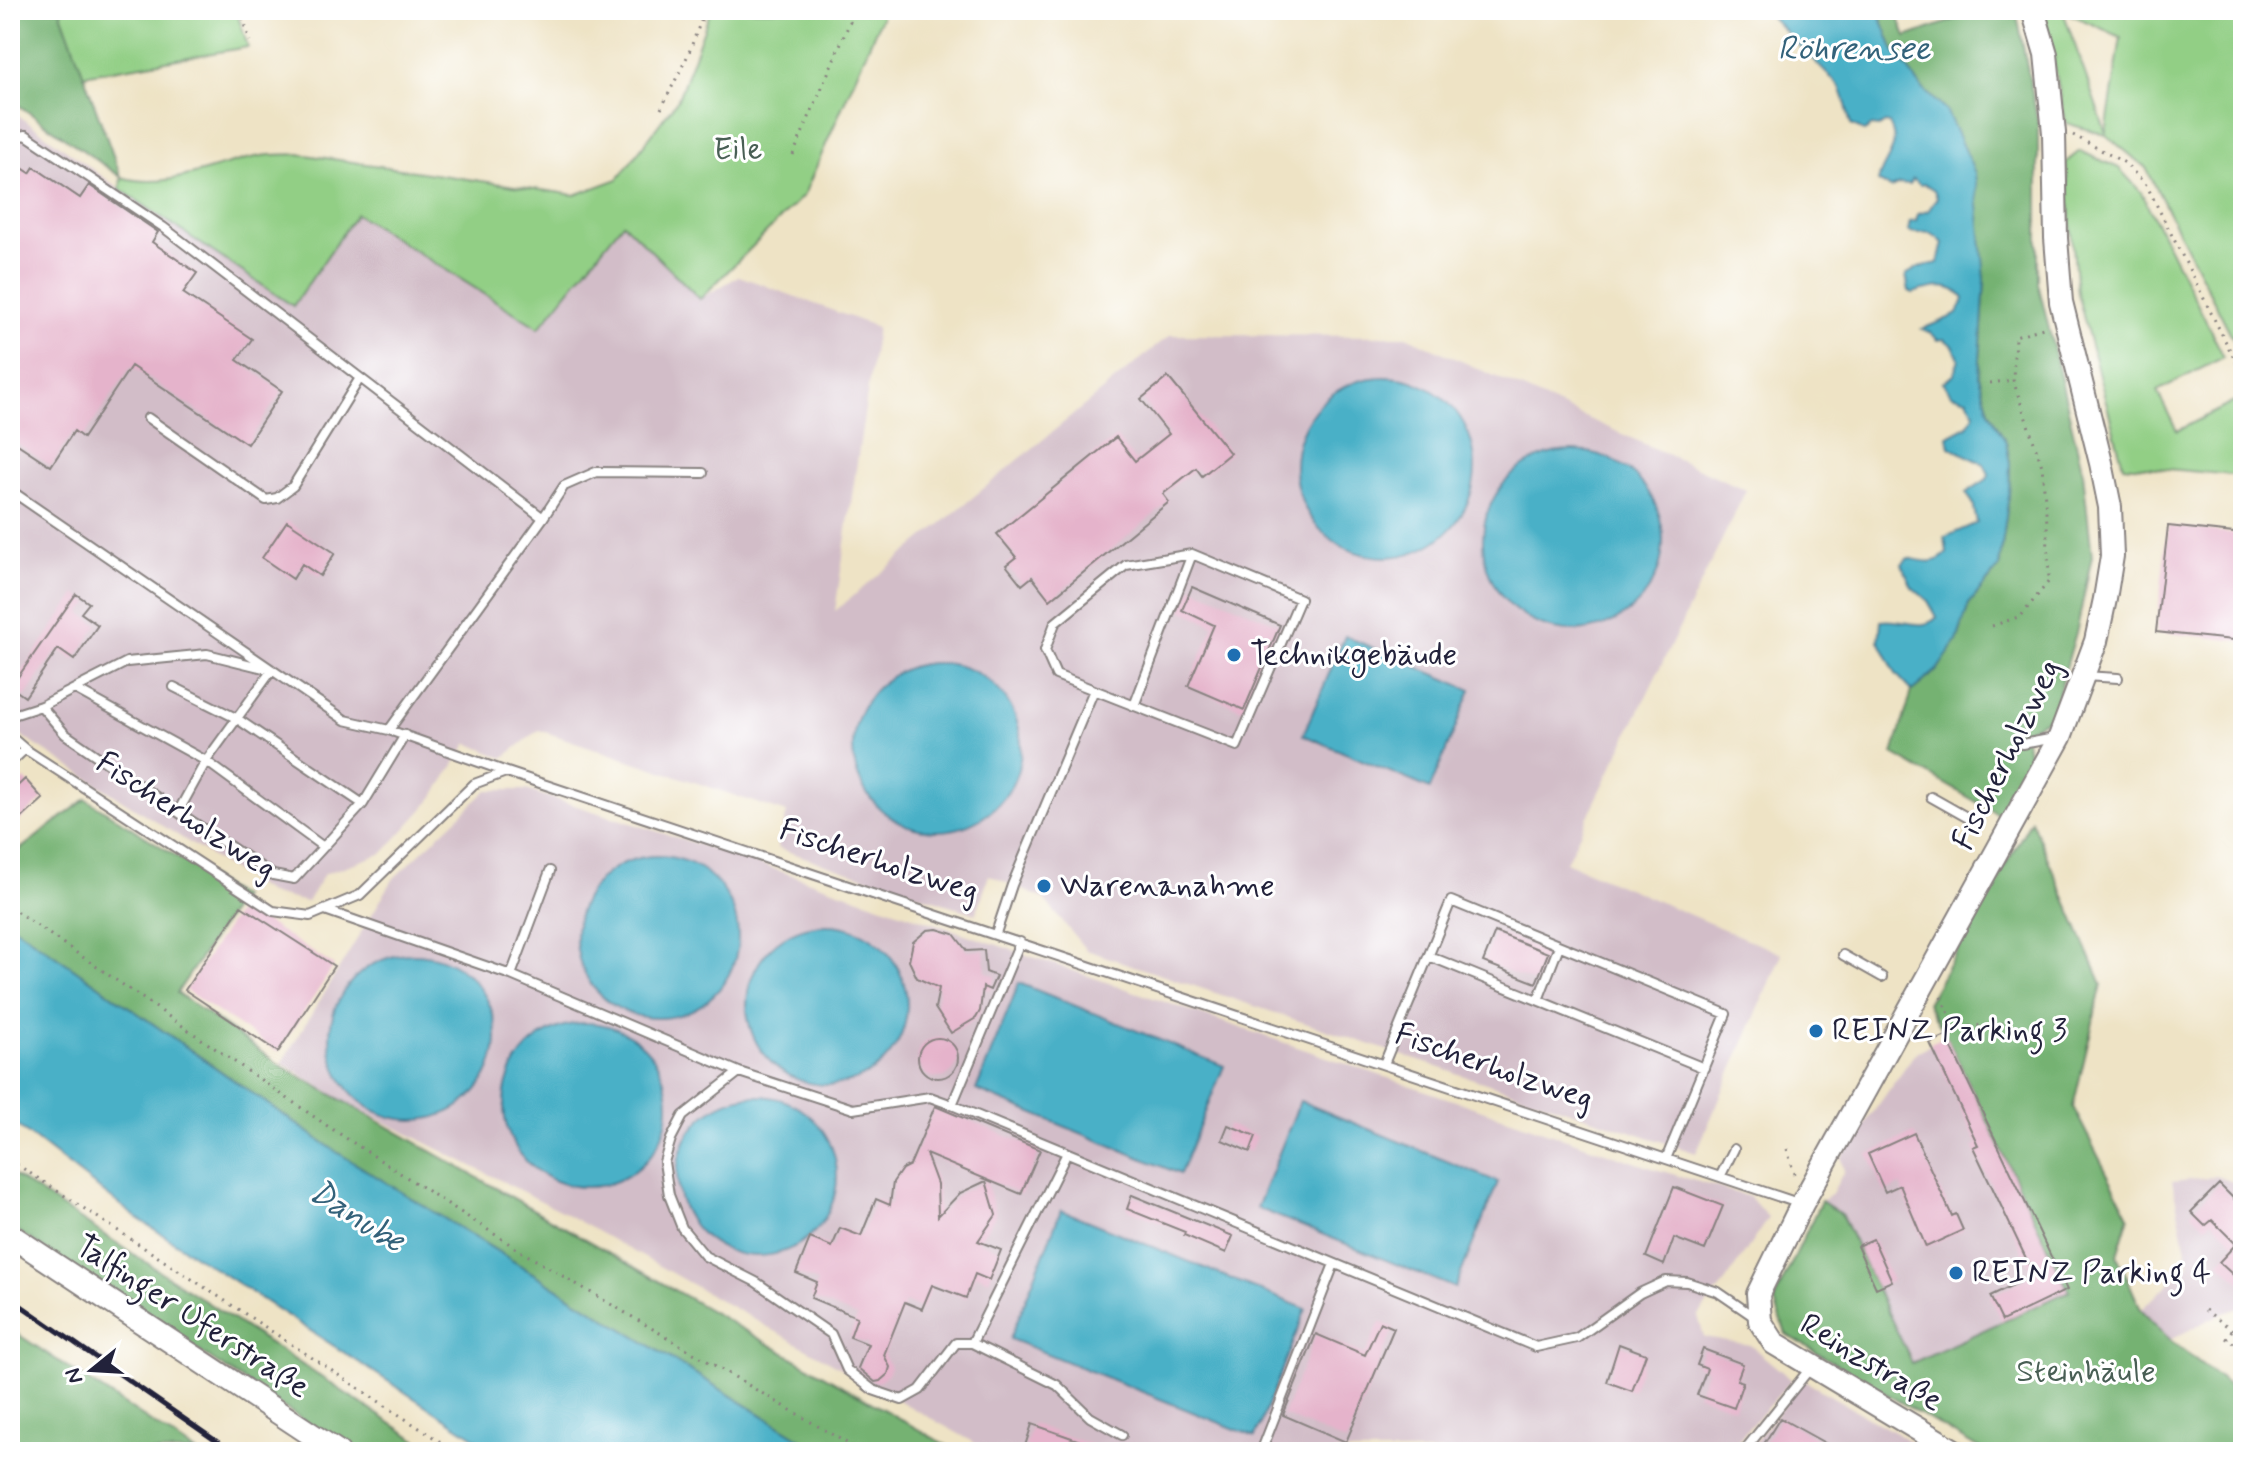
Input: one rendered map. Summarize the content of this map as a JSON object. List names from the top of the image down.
{
  "streets": {
    "street": ["Fischerholzweg", "Talfinger Uferstraße", "Reinzstraße"]
  },
  "crossings": [
    ["Fischerholzweg", "Reinzstraße"]
  ],
  "water": ["Röhrensee", "Danube"],
  "parks": ["Eile", "Steinhäule"],
  "places": [
    "Technikgebäude",
    "Warenanahme",
    "REINZ Parking 3",
    "REINZ Parking 4"
  ],
  "north": "left"
}
